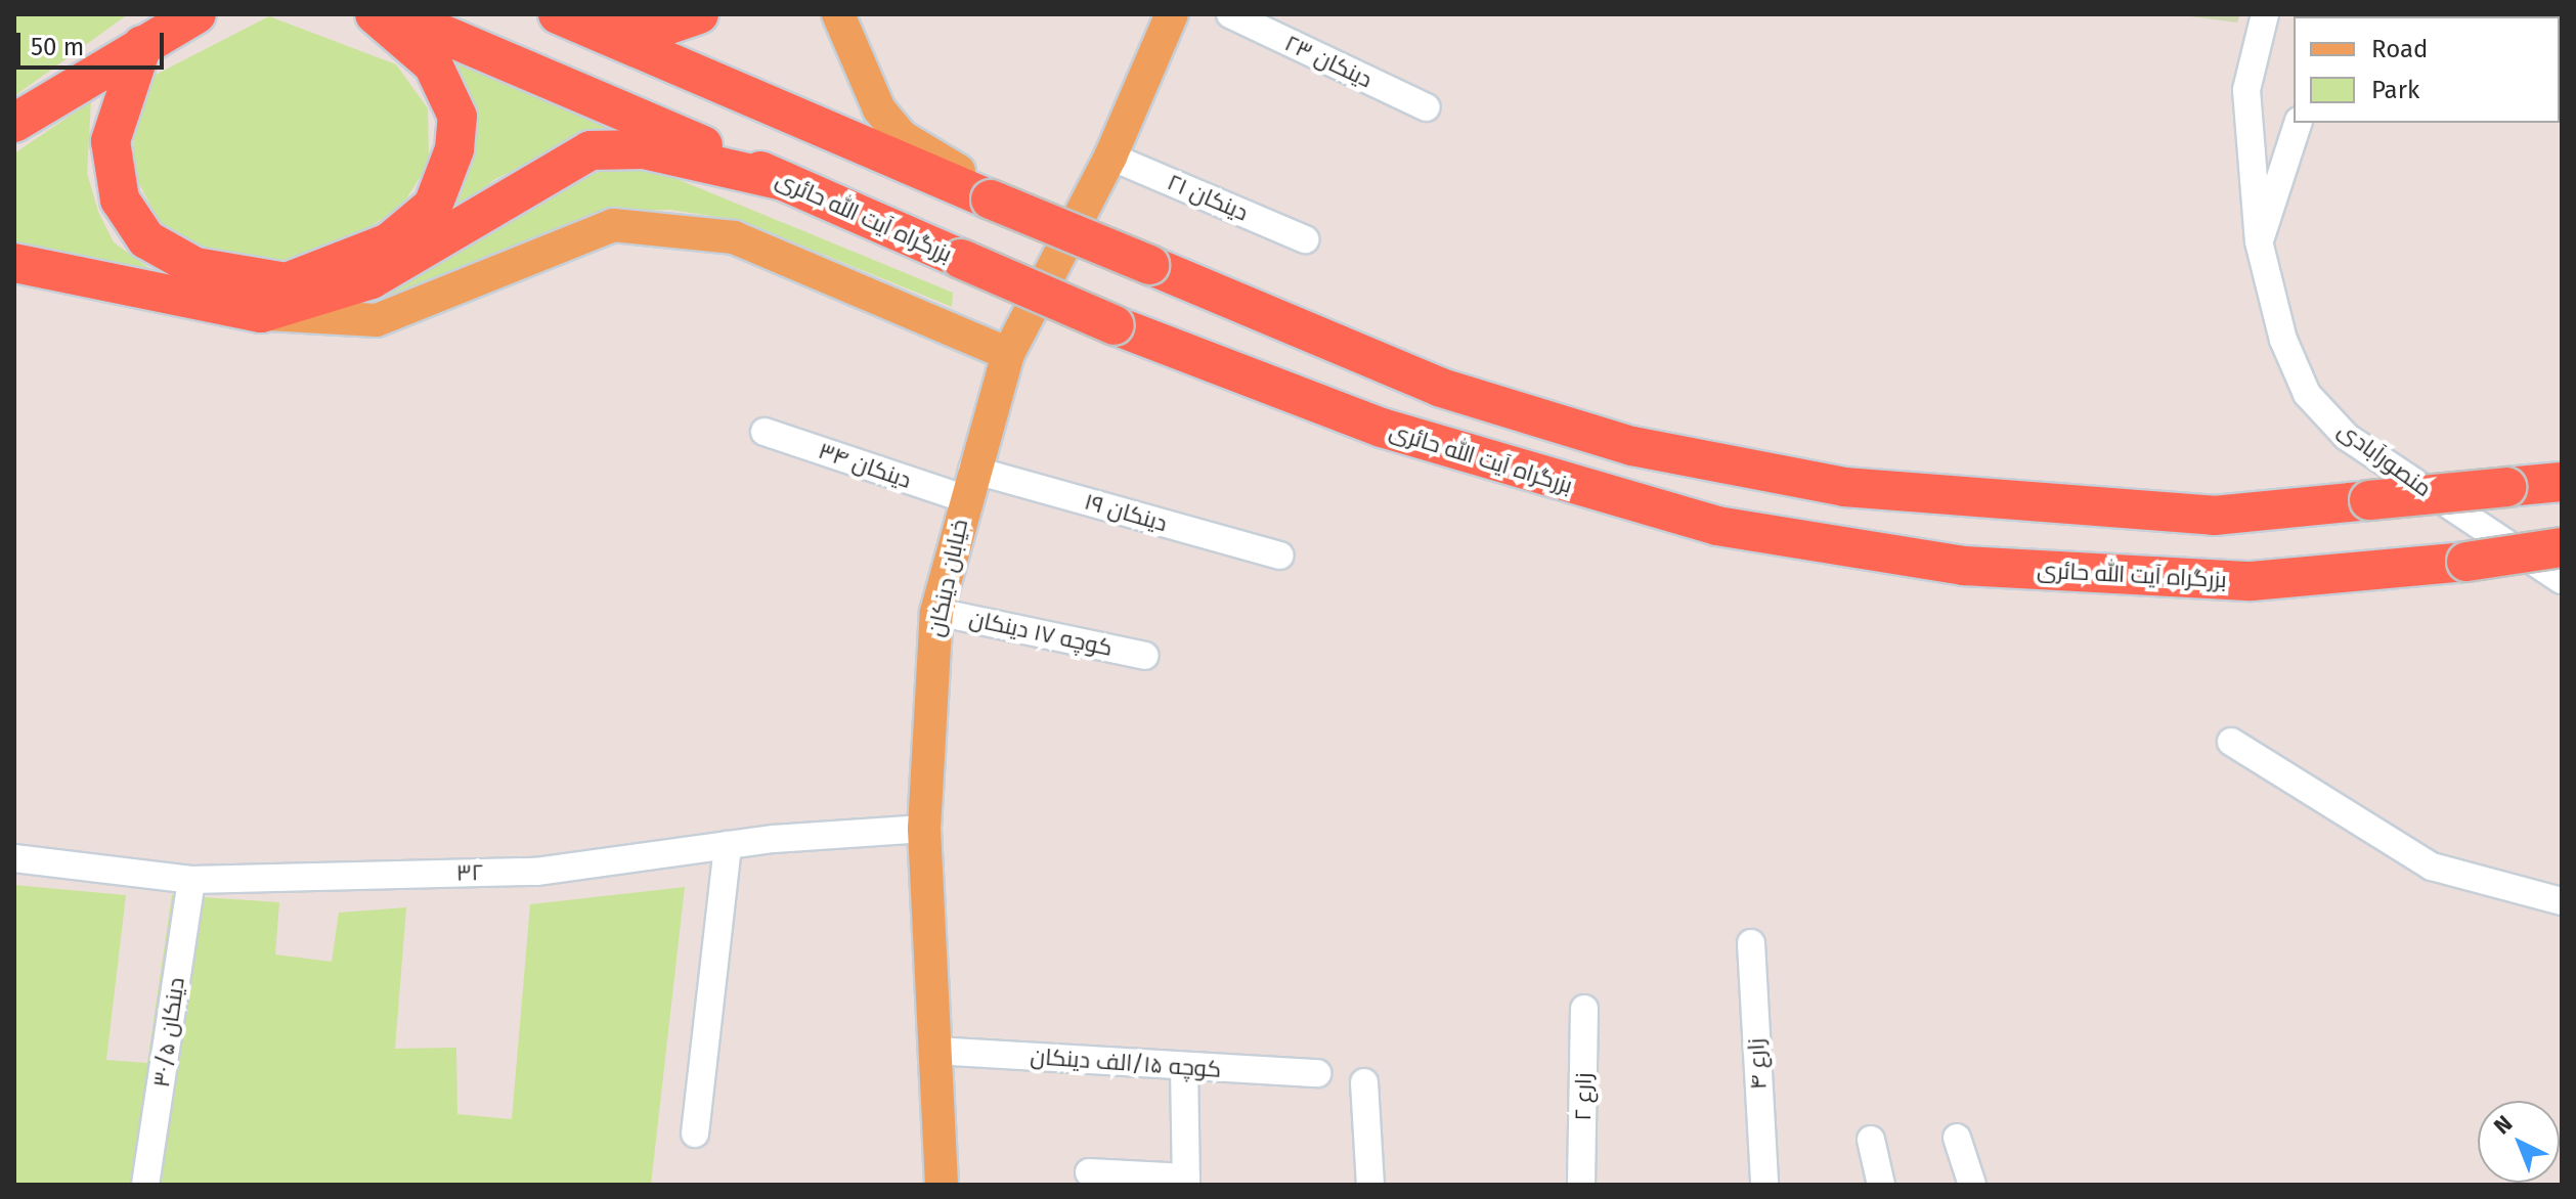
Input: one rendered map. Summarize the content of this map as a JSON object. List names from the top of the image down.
{
  "streets": {
    "highway": ["بزرگراه آیت الله حائری"],
    "main road": ["خیابان دینکان"],
    "street": [
      "۲۳ دینکان",
      "۲۱ دینکان",
      "منصورآبادی",
      "۳۴ دینکان",
      "۱۹ دینکان",
      "کوچه ۱۷ دینکان",
      "۳۲",
      "۳۰/۵ دینکان",
      "کوچه ۱۵/الف دینکان",
      "۴ زارع",
      "۲ زارع"
    ]
  },
  "crossings": [
    ["۲۱ دینکان", "خیابان دینکان"],
    ["۳۴ دینکان", "۱۹ دینکان"],
    ["۳۴ دینکان", "خیابان دینکان"],
    ["۱۹ دینکان", "خیابان دینکان"],
    ["خیابان دینکان", "کوچه ۱۷ دینکان"],
    ["خیابان دینکان", "۳۲"],
    ["خیابان دینکان", "کوچه ۱۵/الف دینکان"],
    ["۳۲", "۳۰/۵ دینکان"]
  ],
  "legend": ["Road", "Park"],
  "scale_bar": "50 m",
  "north": "top left"
}
